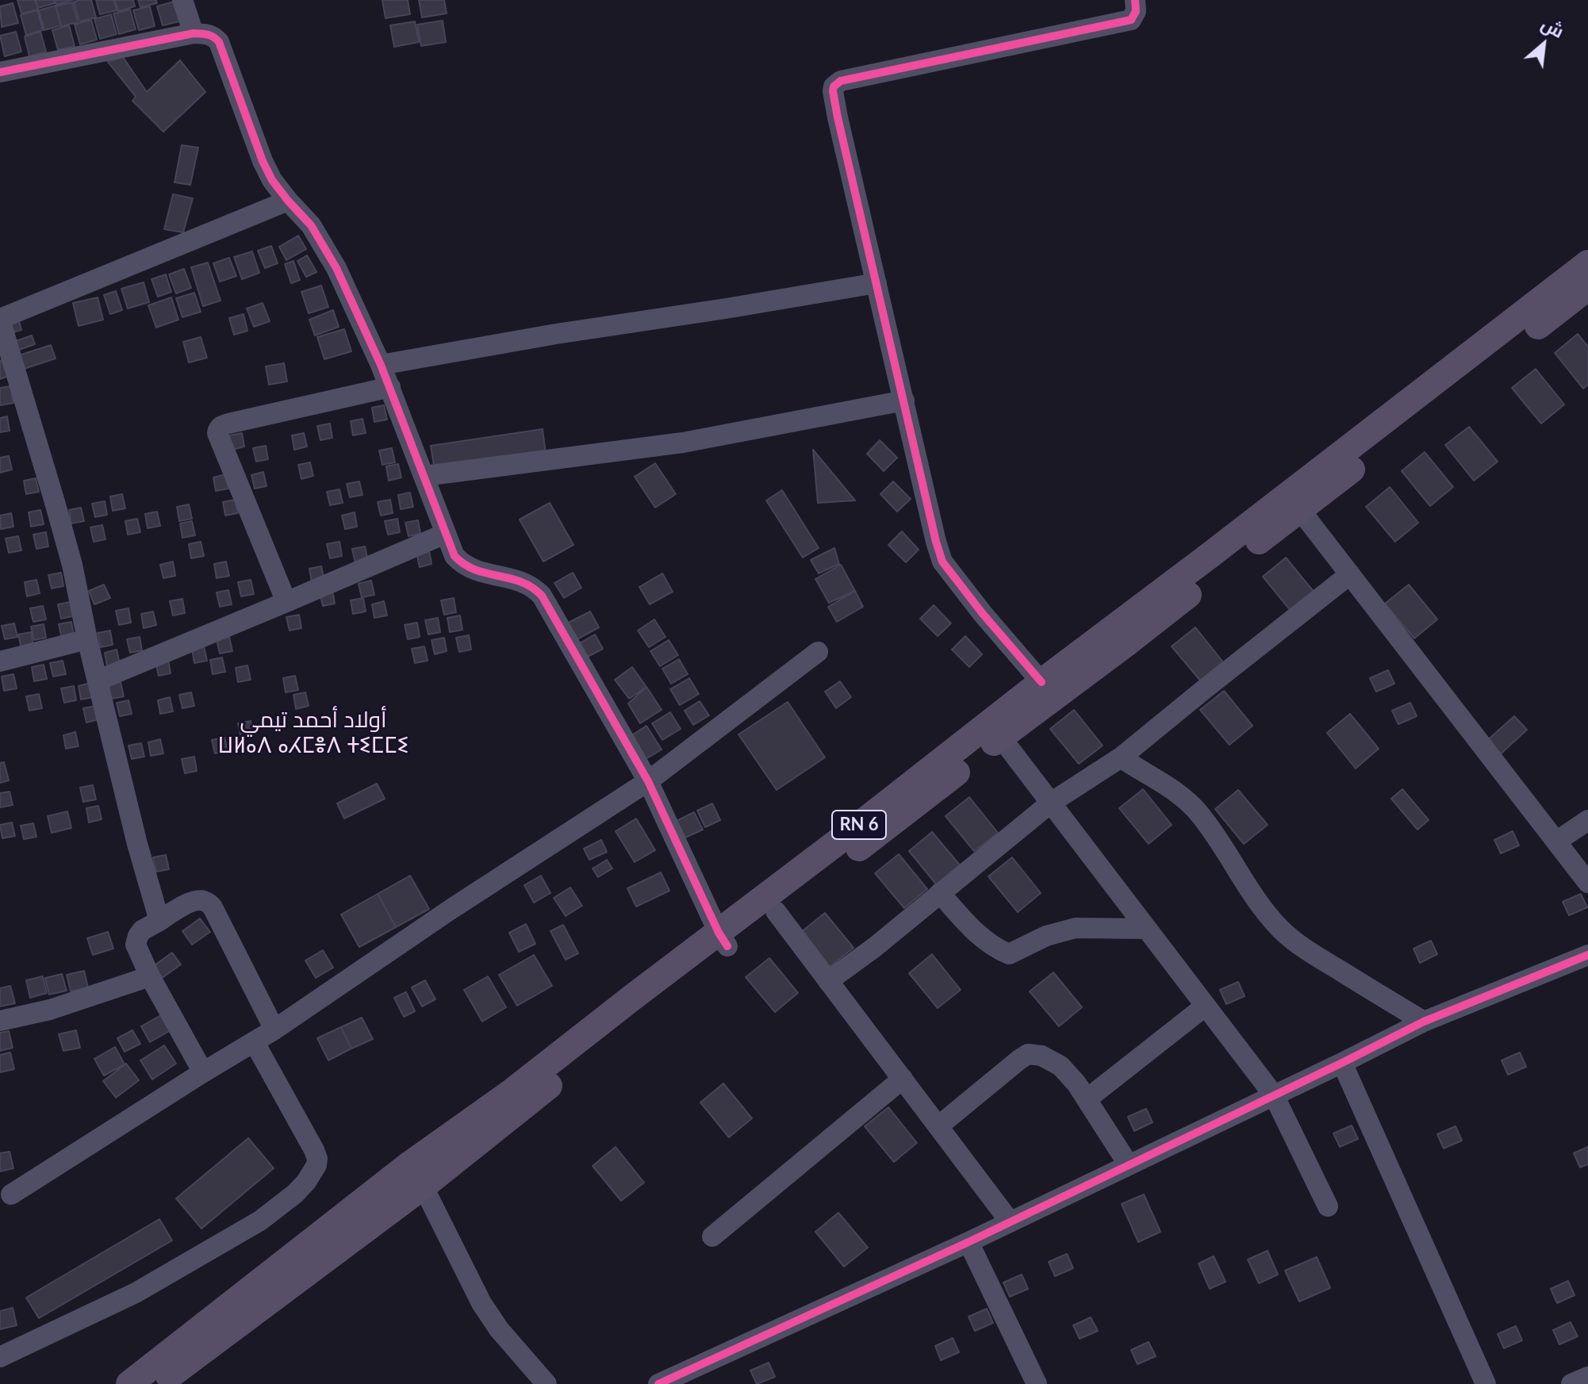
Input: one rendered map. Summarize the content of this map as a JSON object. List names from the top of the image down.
{
  "streets": {
    "main road": ["RN 6"]
  },
  "districts": ["أولاد أحمد تيمي ⵡⵍⴰⴷ ⴰⵃⵎⴻⴷ ⵜⵉⵎⵎⵉ"],
  "north": "top right"
}
